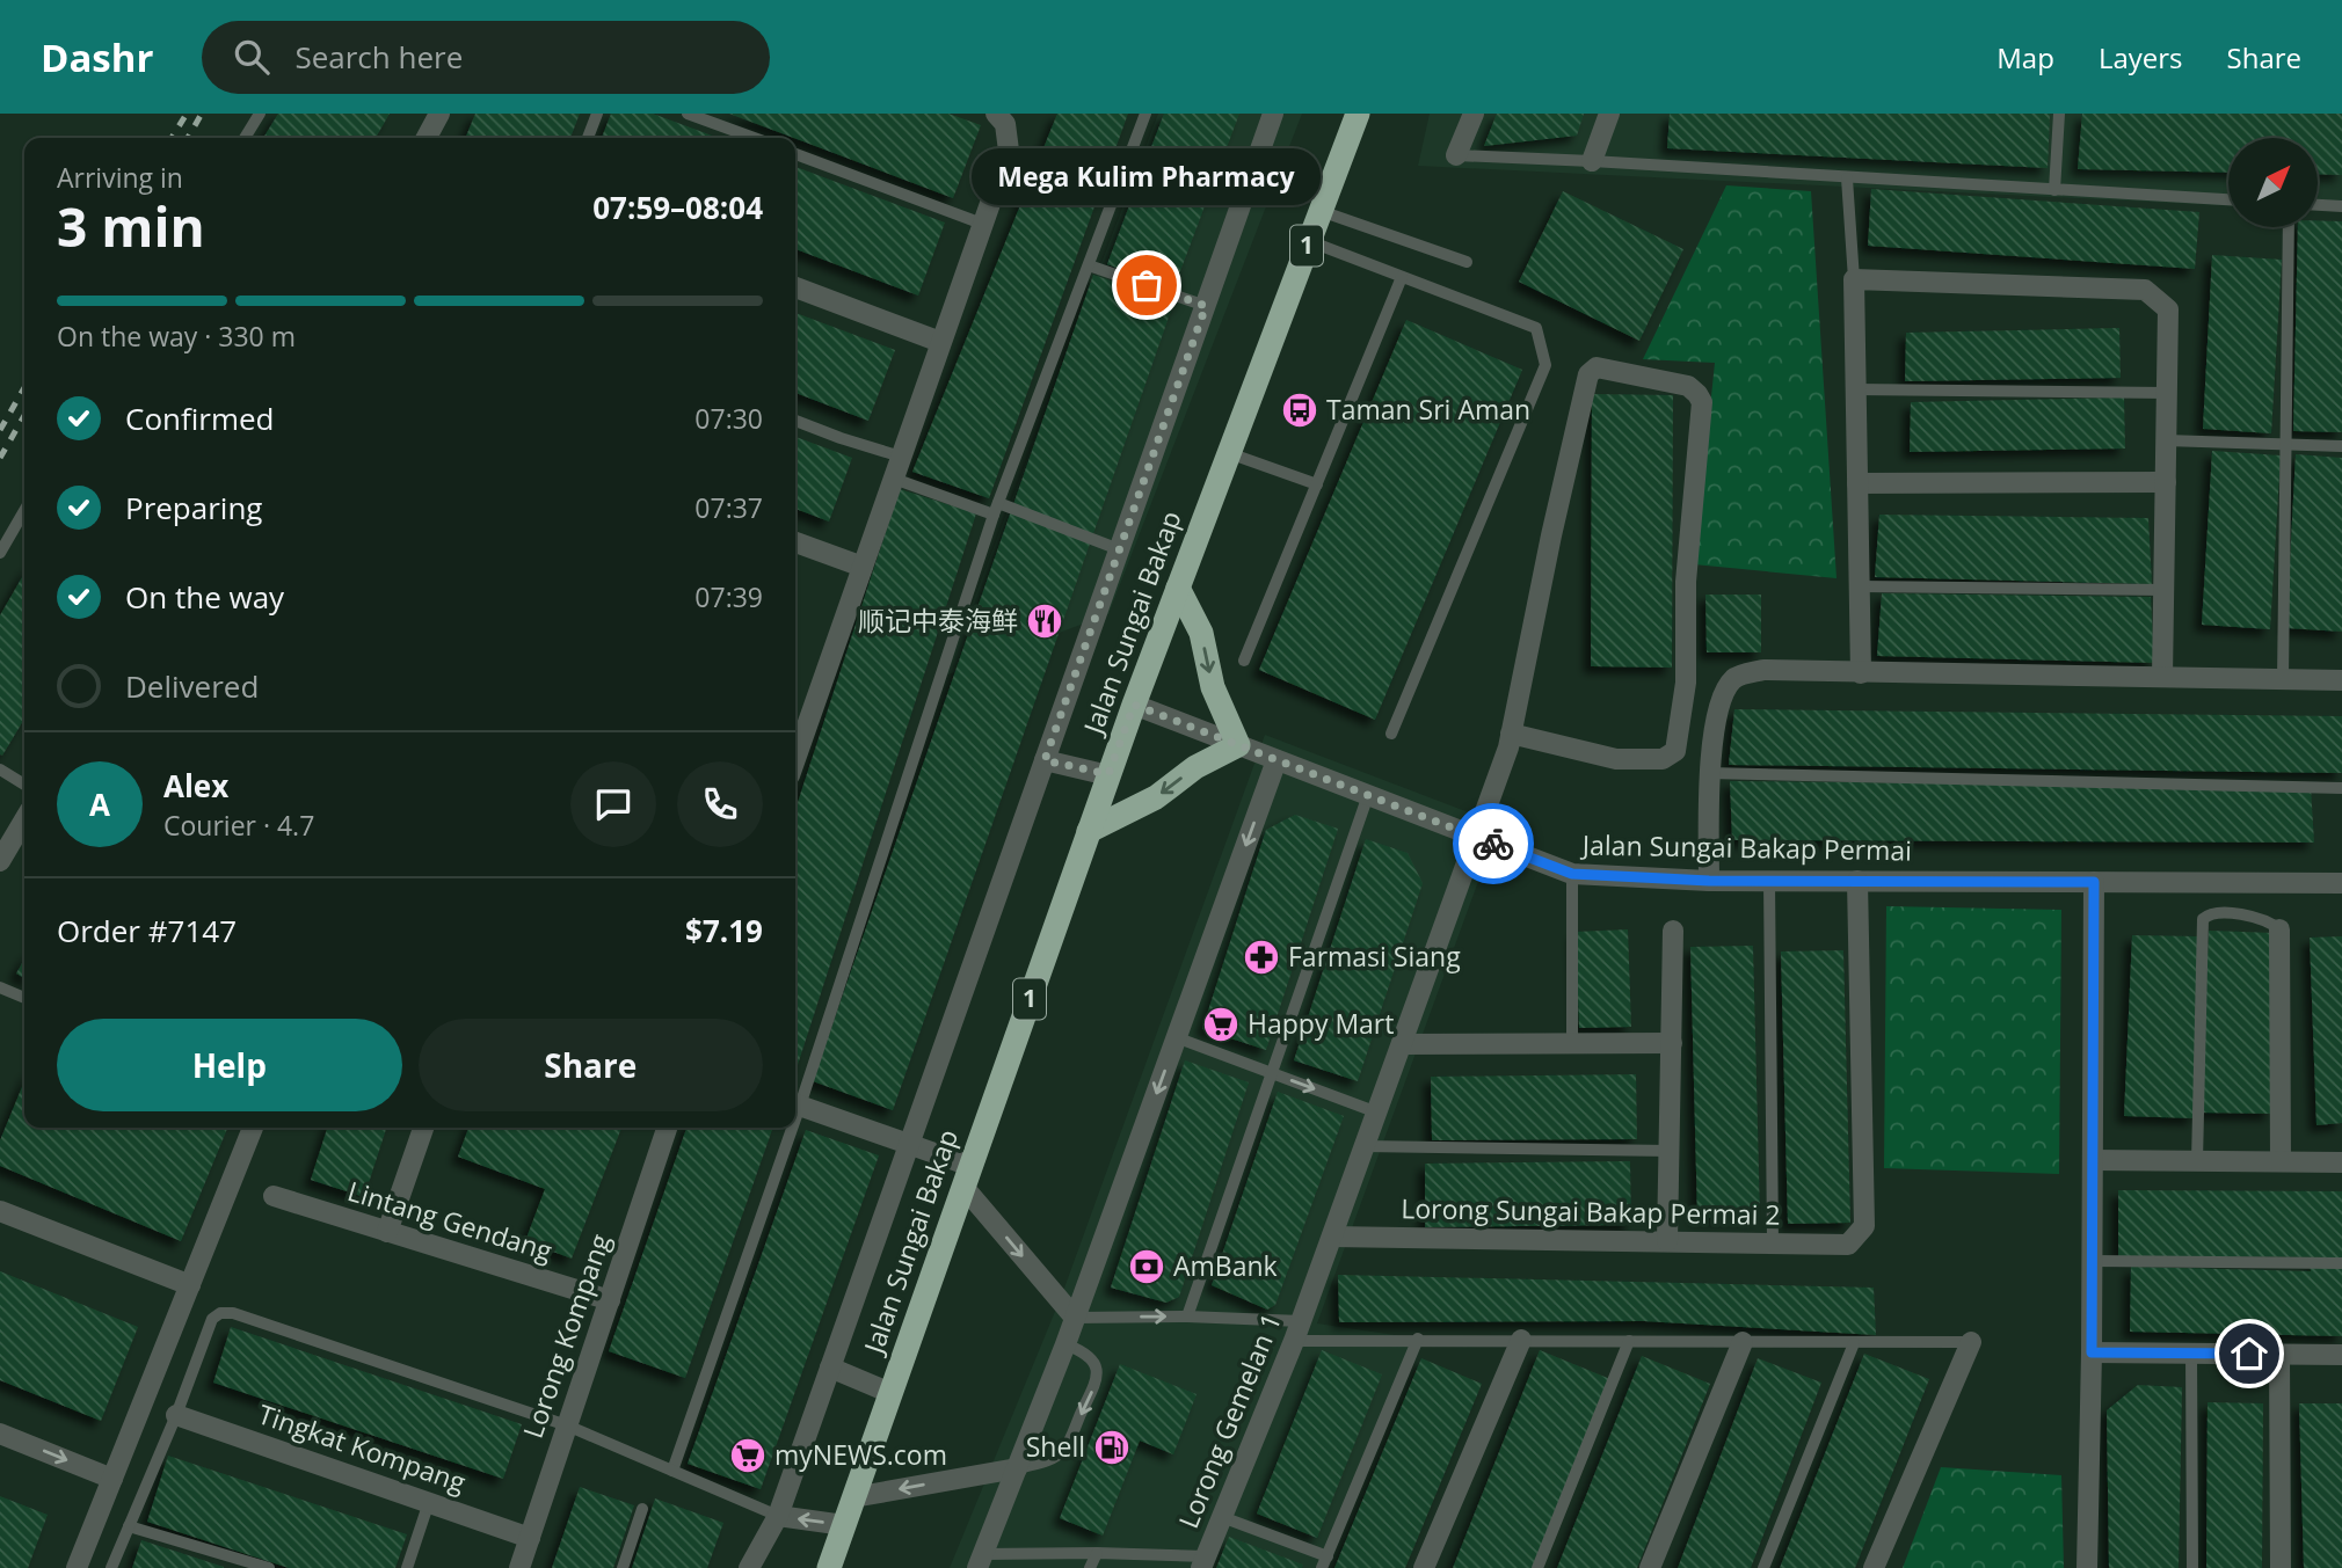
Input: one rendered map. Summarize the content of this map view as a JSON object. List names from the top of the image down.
{
  "streets": {
    "highway": ["1", "Jalan Sungai Bakap"],
    "street": [
      "Jalan Sungai Bakap Permai",
      "Lorong Sungai Bakap Permai 2",
      "Lintang Gendang",
      "Lorong Kompang",
      "Lorong Gemelan 1",
      "Tingkat Kompang"
    ]
  },
  "crossings": [
    ["Jalan Sungai Bakap", "Jalan Sungai Bakap Permai"],
    ["Jalan Sungai Bakap Permai", "Lorong Sungai Bakap Permai 2"],
    ["Jalan Sungai Bakap Permai", "Lorong Gemelan 1"],
    ["Lorong Sungai Bakap Permai 2", "Lorong Gemelan 1"],
    ["Lintang Gendang", "Lorong Kompang"],
    ["Lorong Kompang", "Tingkat Kompang"]
  ],
  "places": {
    "other": ["Mega Kulim Pharmacy"],
    "bus stop": ["Taman Sri Aman"],
    "restaurant": ["顺记中泰海鲜"],
    "pharmacy": ["Farmasi Siang"],
    "supermarket": ["Happy Mart", "myNEWS.com"],
    "bank": ["AmBank"],
    "fuel station": ["Shell"]
  },
  "north": "top right",
  "page": {
    "header": "Dashr",
    "search": "Search here",
    "nav": ["Map", "Layers", "Share"],
    "heading": ["3 min", "Arriving in", "07:59–08:04"],
    "panel": [
      "Alex",
      "Courier · 4.7",
      "Order #7147",
      "$7.19"
    ],
    "bubble": "Mega Kulim Pharmacy",
    "bar": "On the way · 330 m",
    "list": [
      ["Confirmed", "07:30"],
      ["Preparing", "07:37"],
      ["On the way", "07:39"],
      "Delivered"
    ],
    "round": "A",
    "buttons": ["Help", "Share"]
  }
}
